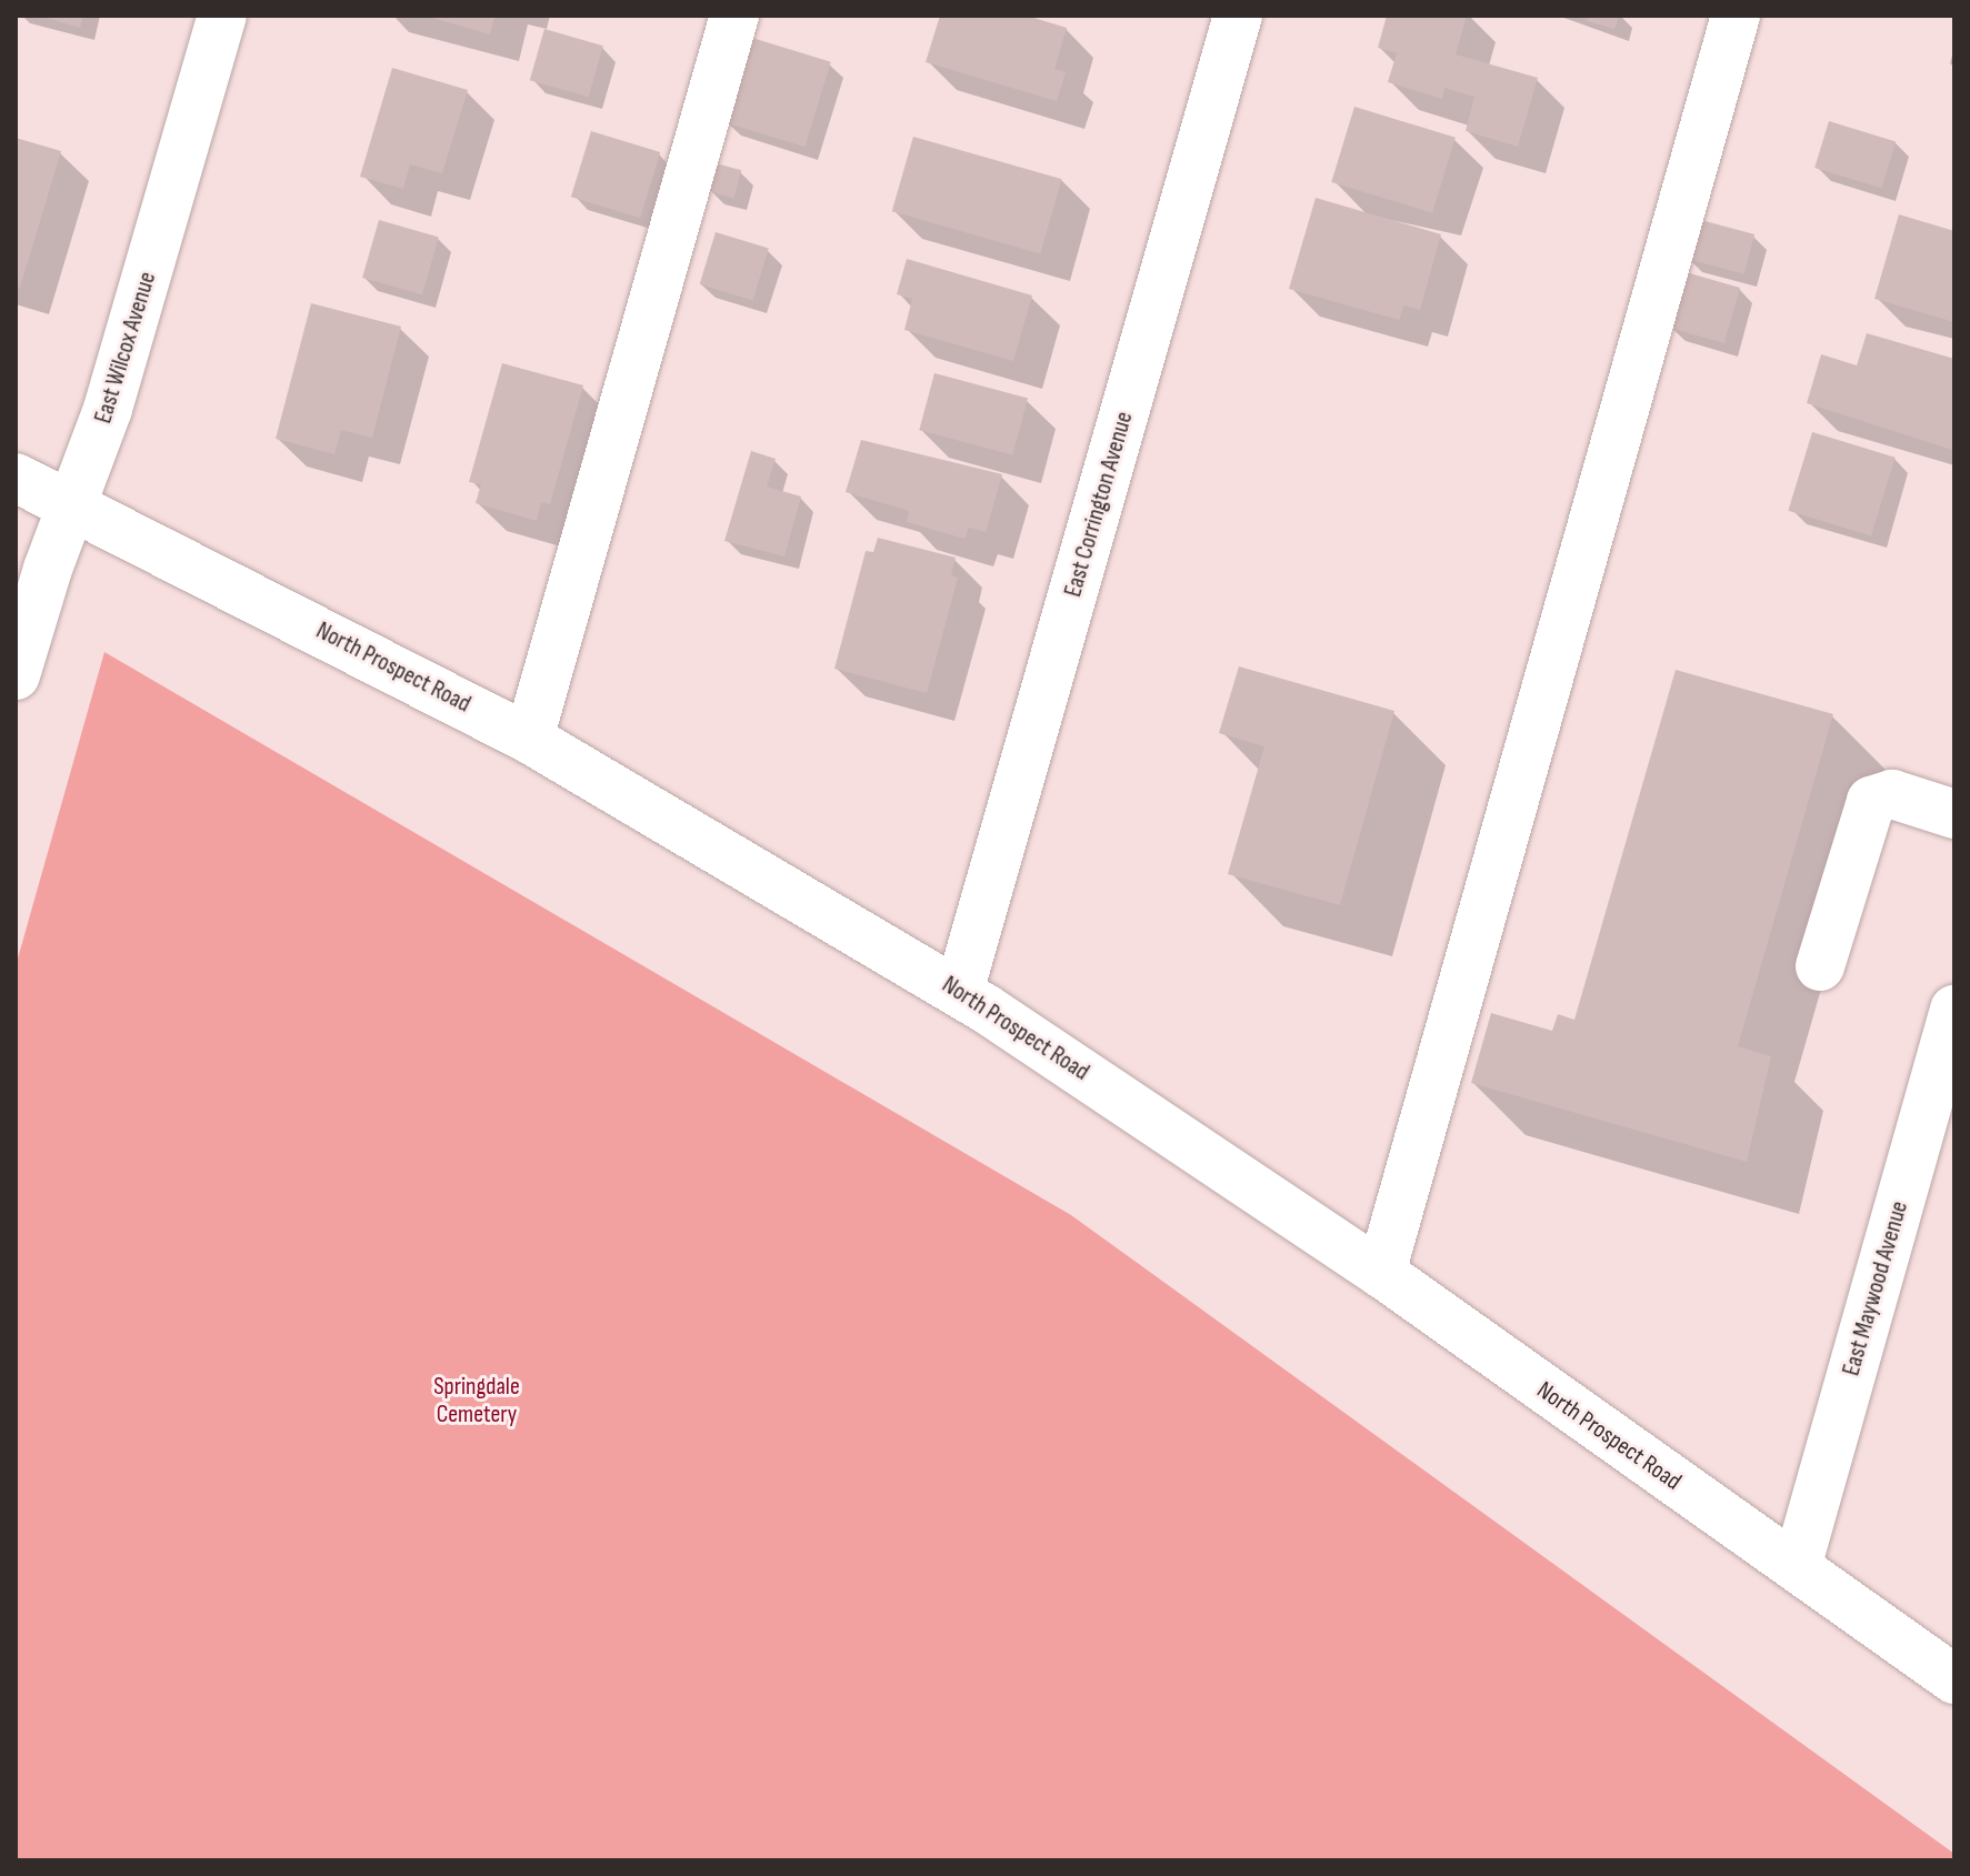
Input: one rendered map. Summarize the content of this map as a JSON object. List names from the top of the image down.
{
  "streets": {
    "main road": [
      "East Wilcox Avenue",
      "East Corrington Avenue",
      "North Prospect Road",
      "East Maywood Avenue"
    ]
  },
  "crossings": [
    ["East Wilcox Avenue", "North Prospect Road"],
    ["East Corrington Avenue", "North Prospect Road"],
    ["North Prospect Road", "East Maywood Avenue"]
  ],
  "parks": ["Springdale Cemetery"]
}
